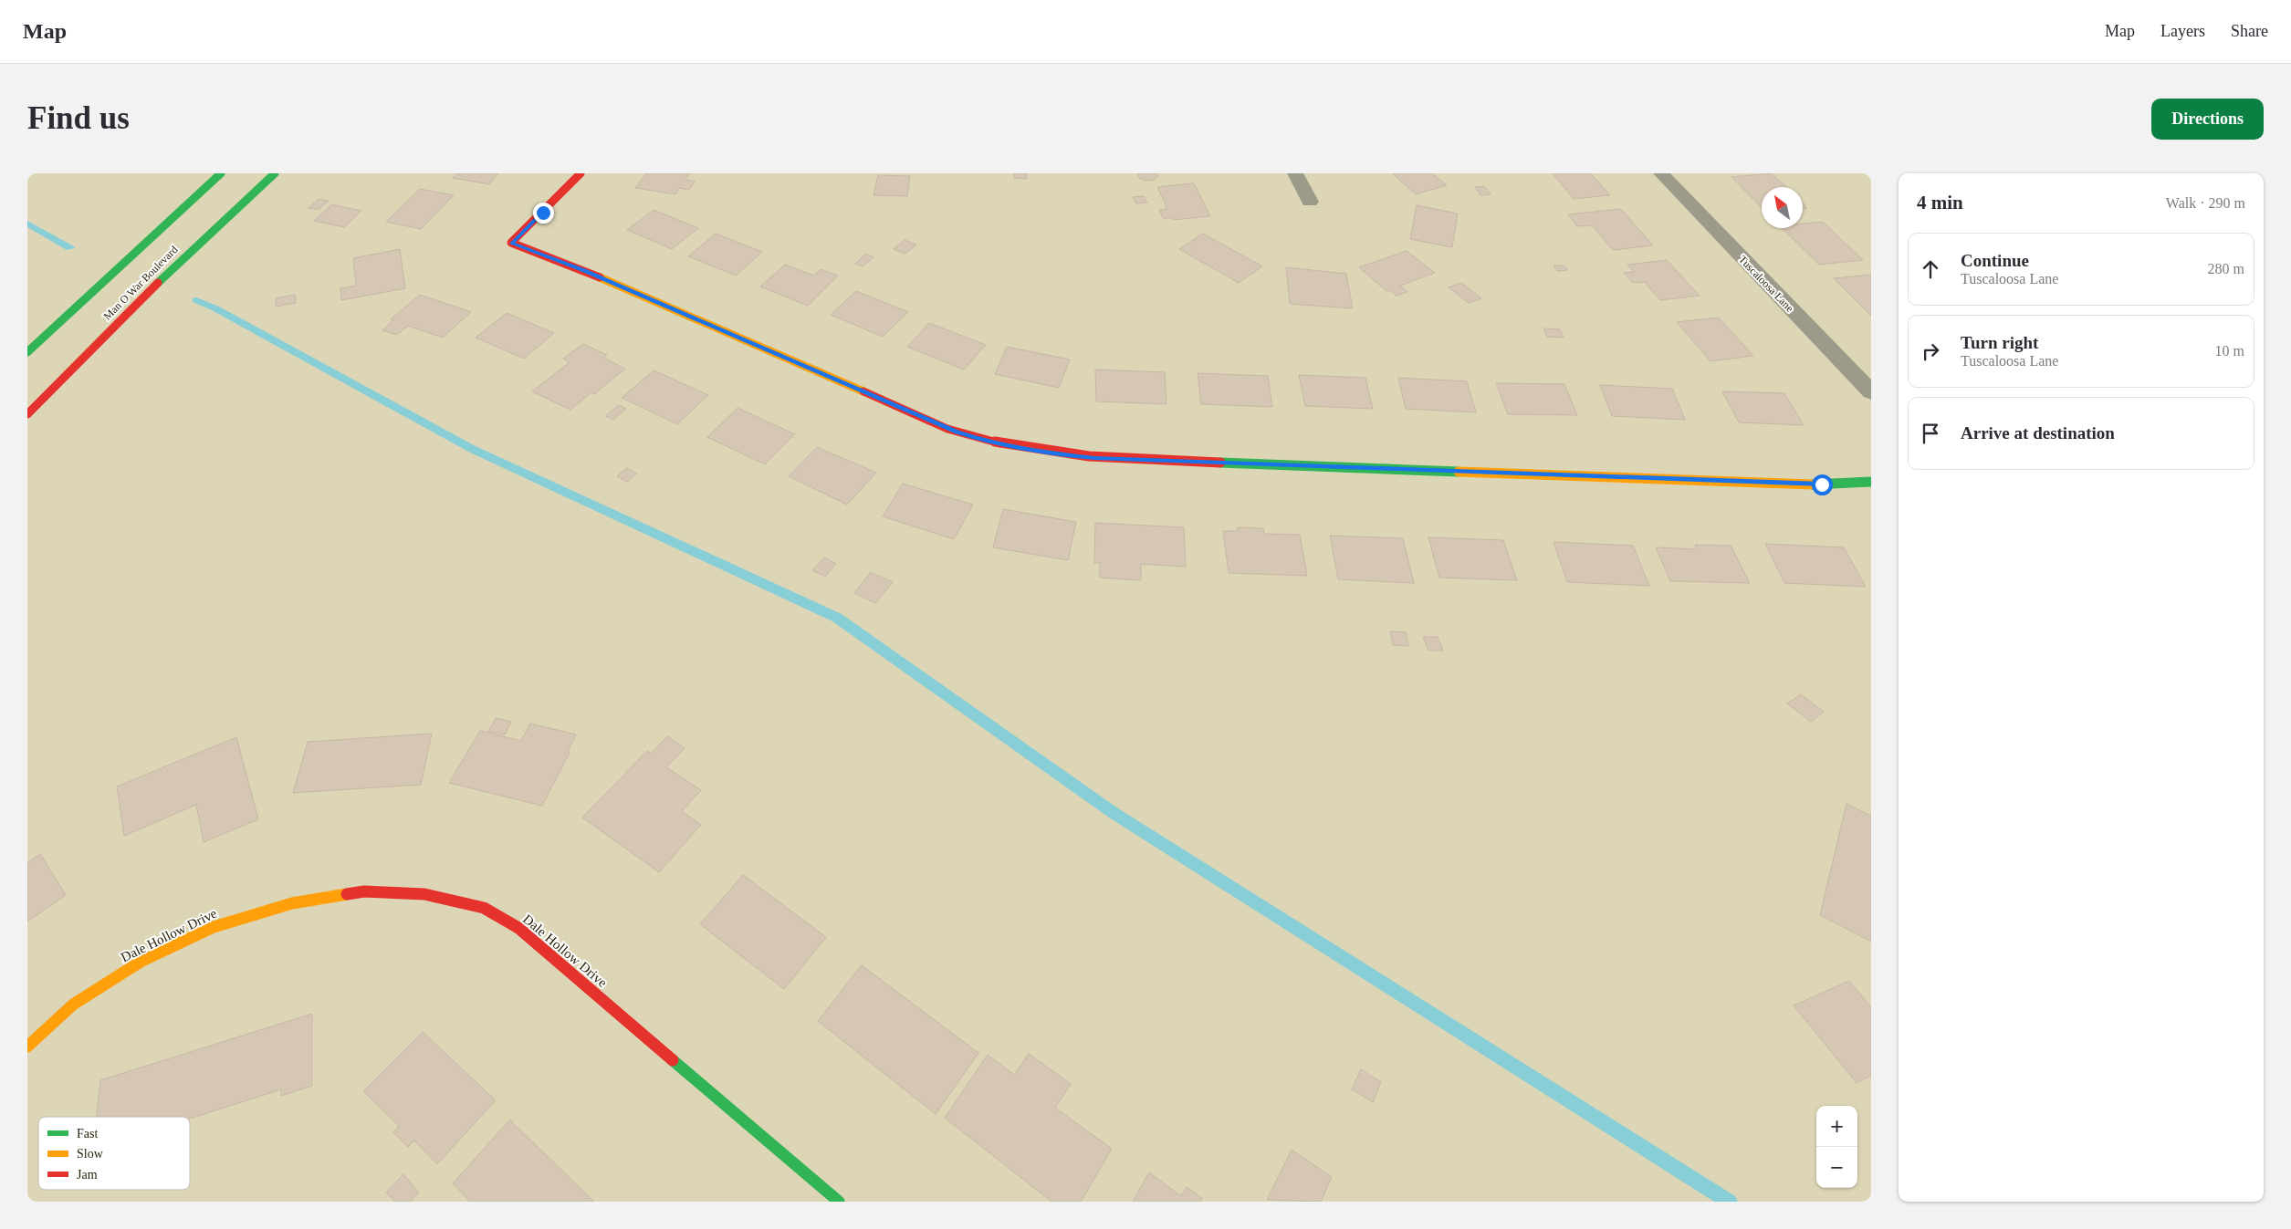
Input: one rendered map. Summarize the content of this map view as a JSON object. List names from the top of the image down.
{
  "streets": {
    "street": ["Man O War Boulevard", "Tuscaloosa Lane", "Dale Hollow Drive"]
  },
  "legend": ["Fast", "Slow", "Jam"],
  "north": "top left",
  "page": {
    "header": "Map",
    "nav": ["Map", "Layers", "Share"],
    "buttons": "Directions",
    "title": "Find us",
    "heading": ["4 min", "Walk · 290 m"],
    "list": [
      ["Continue", "Tuscaloosa Lane", "280 m"],
      ["Turn right", "Tuscaloosa Lane", "10 m"],
      "Arrive at destination"
    ],
    "map_buttons": ["+", "−"]
  }
}
